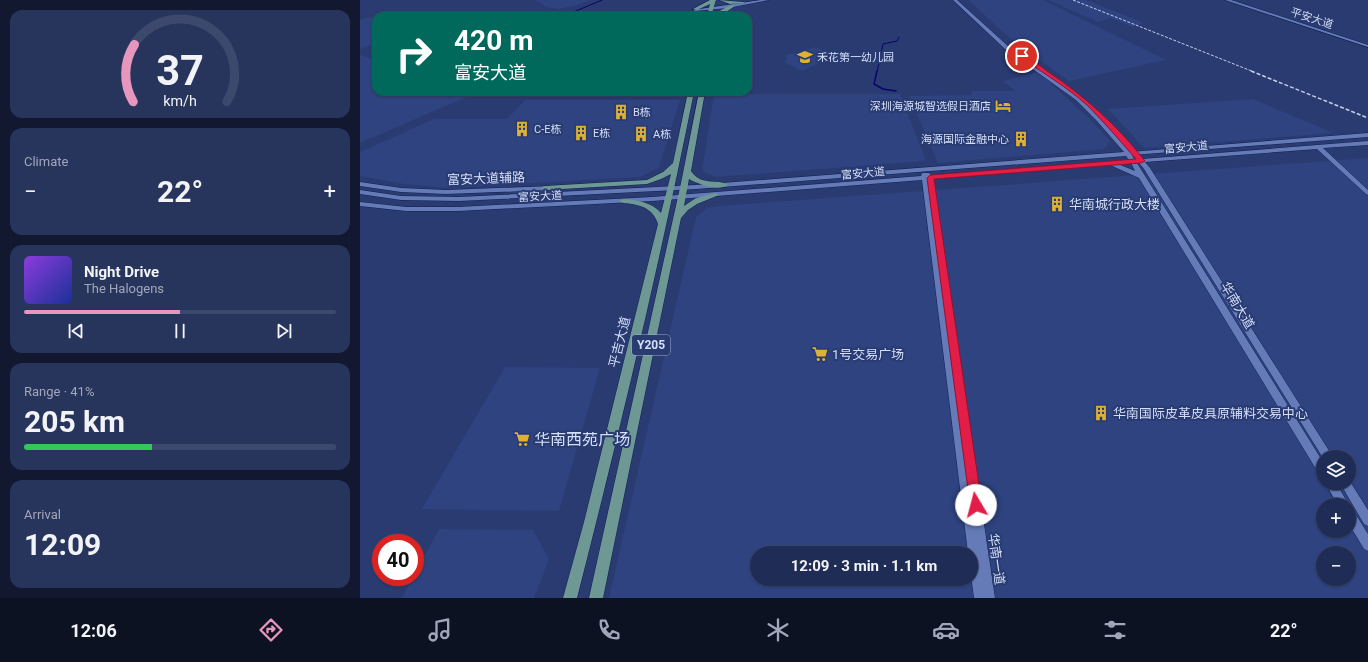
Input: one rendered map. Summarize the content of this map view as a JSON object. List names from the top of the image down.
{
  "streets": {
    "main road": ["平吉大道", "Y205"],
    "street": [
      "平安大道",
      "富安大道",
      "富安大道辅路",
      "华南大道",
      "华南一道"
    ]
  },
  "crossings": [
    ["富安大道", "富安大道辅路"],
    ["富安大道", "华南大道"],
    ["富安大道", "平吉大道"],
    ["富安大道", "Y205"],
    ["富安大道", "华南一道"]
  ],
  "places": {
    "school or university": ["禾花第一幼儿园"],
    "hotel": ["深圳海源城智选假日酒店"],
    "building": [
      "B栋",
      "C-E栋",
      "E栋",
      "A栋",
      "海源国际金融中心",
      "华南城行政大楼",
      "华南国际皮革皮具原辅料交易中心"
    ],
    "supermarket": ["1号交易广场", "华南西苑广场"]
  },
  "page": {
    "turn": ["420 m", "富安大道"],
    "tile": [
      "Climate",
      ["Range · 41%", "205 km"],
      ["Arrival", "12:09"]
    ],
    "heat": ["−", "22°", "+"],
    "song": ["Night Drive", "The Halogens"],
    "map_buttons": ["+", "−"],
    "limit": "40",
    "trip": "12:09 · 3 min · 1.1 km",
    "tabs": ["12:06", "22°"],
    "gauge": ["37", "km/h"]
  }
}
